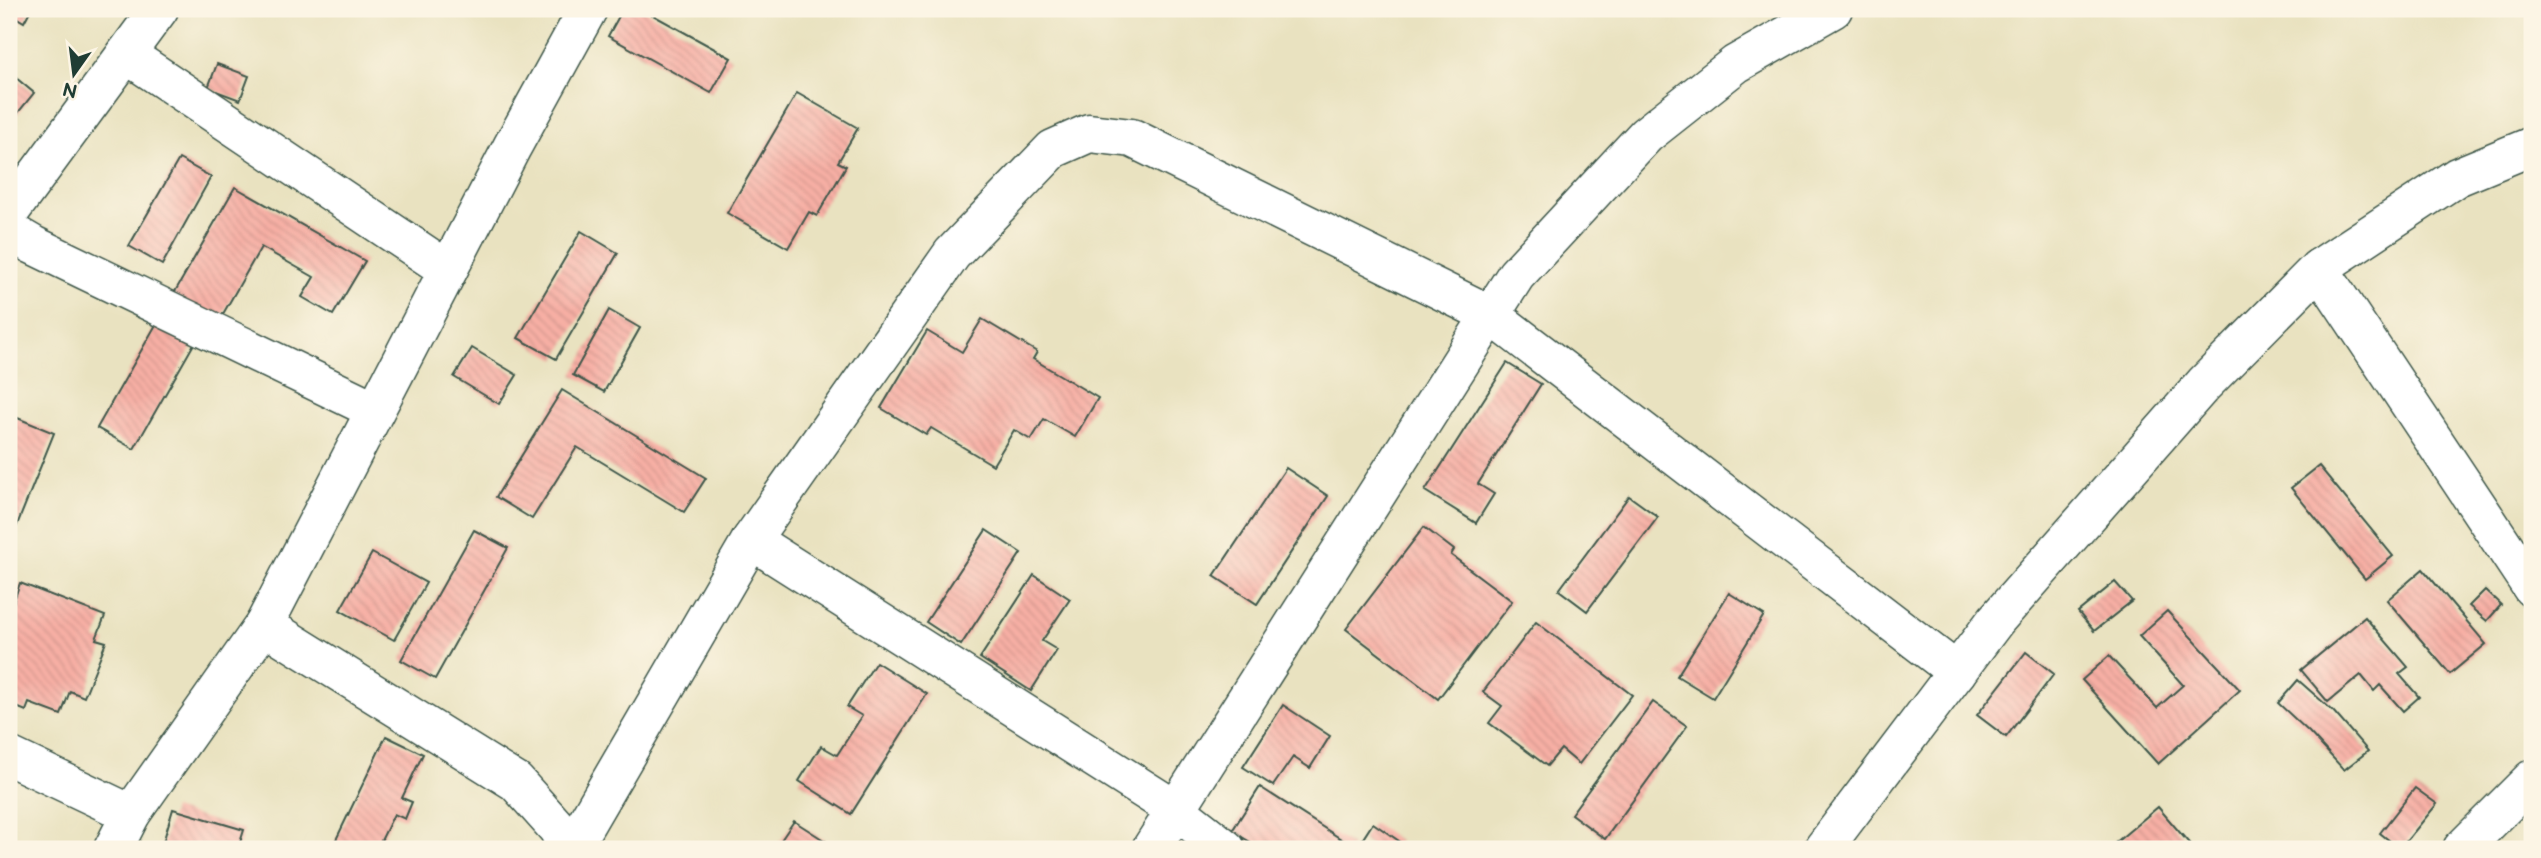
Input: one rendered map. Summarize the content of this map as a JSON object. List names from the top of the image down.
{
  "north": "bottom"
}
